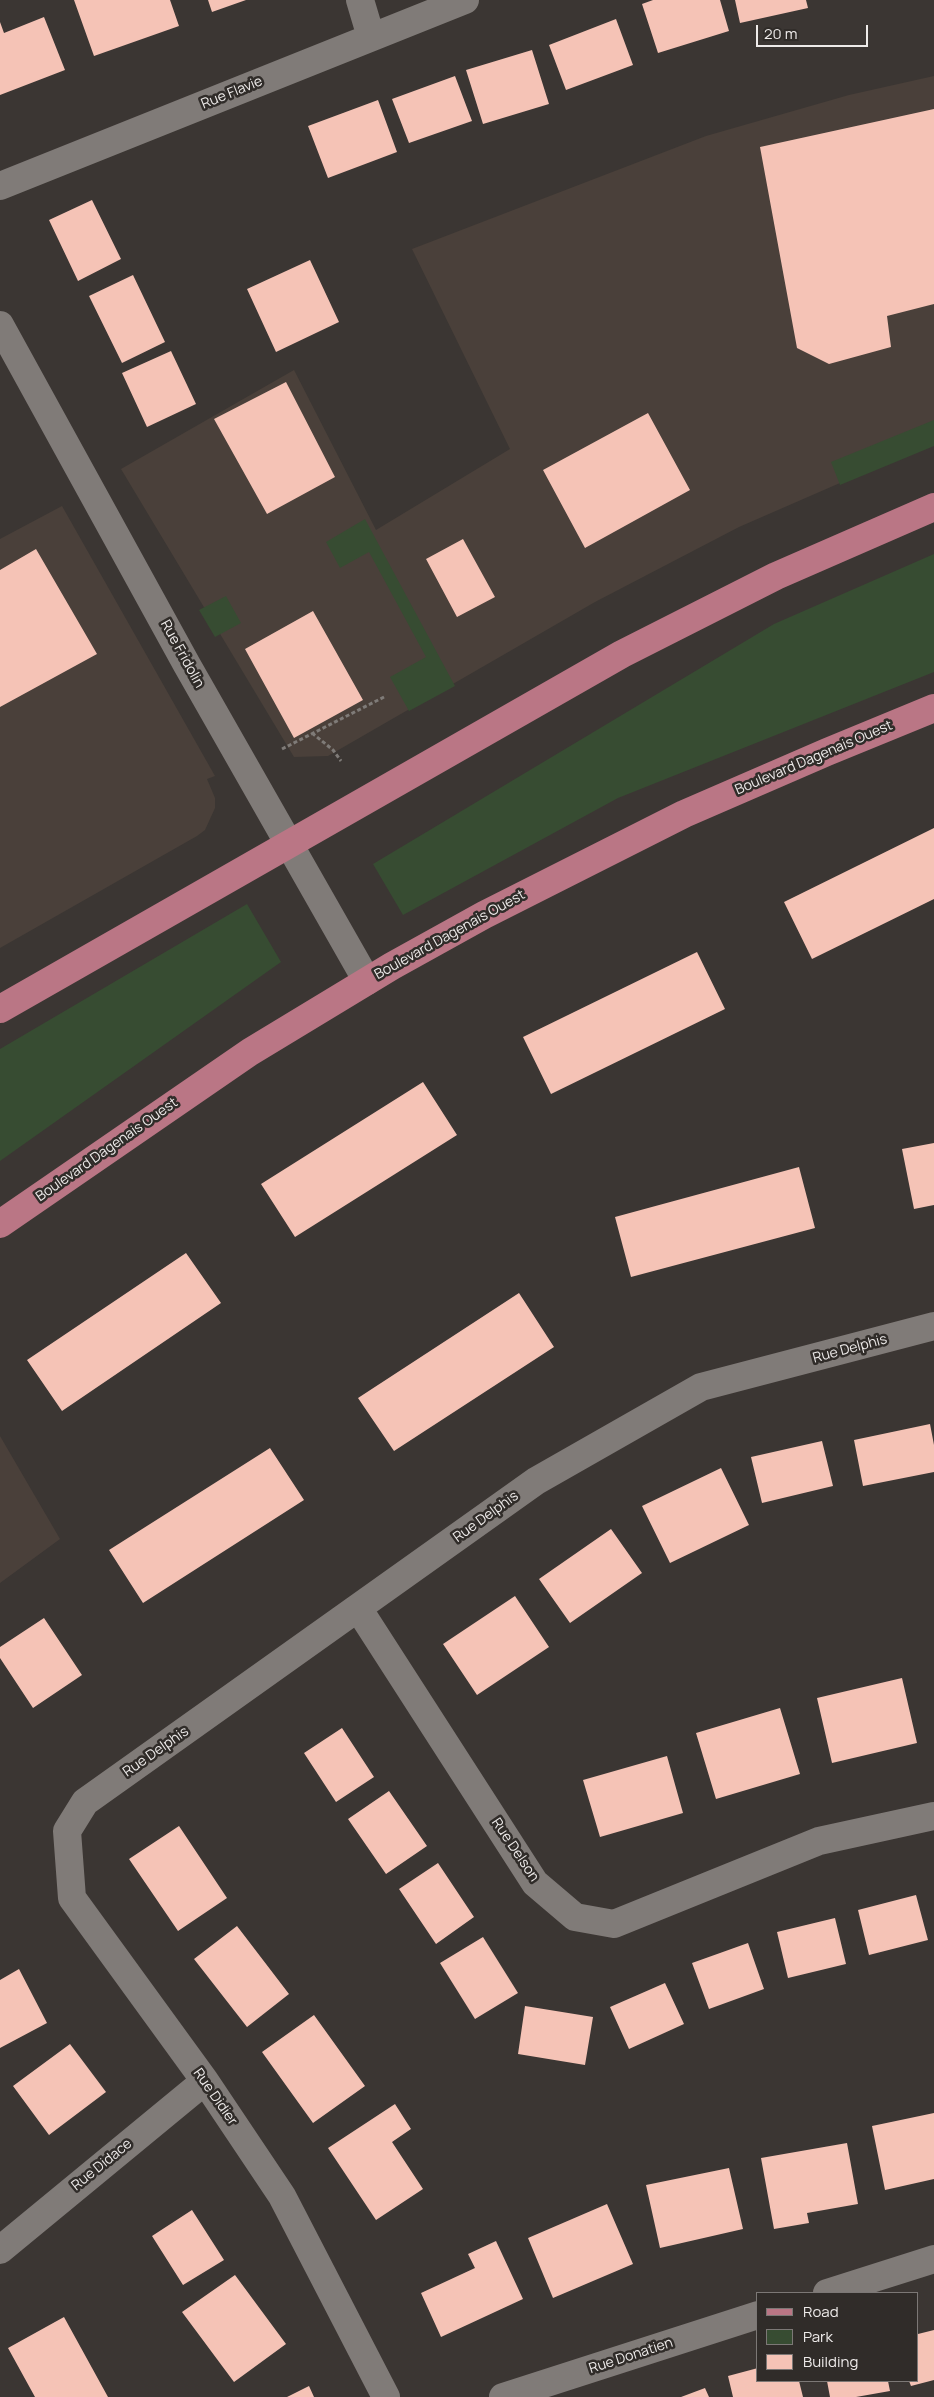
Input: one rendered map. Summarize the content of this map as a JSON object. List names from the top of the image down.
{
  "streets": {
    "main road": ["Boulevard Dagenais Ouest"],
    "street": [
      "Rue Flavie",
      "Rue Fridolin",
      "Rue Delphis",
      "Rue Delson",
      "Rue Didier",
      "Rue Didace",
      "Rue Donatien"
    ]
  },
  "crossings": [
    ["Rue Fridolin", "Boulevard Dagenais Ouest"],
    ["Rue Delphis", "Rue Delson"],
    ["Rue Delphis", "Rue Didier"],
    ["Rue Didier", "Rue Didace"]
  ],
  "legend": ["Road", "Park", "Building"],
  "scale_bar": "20 m"
}
